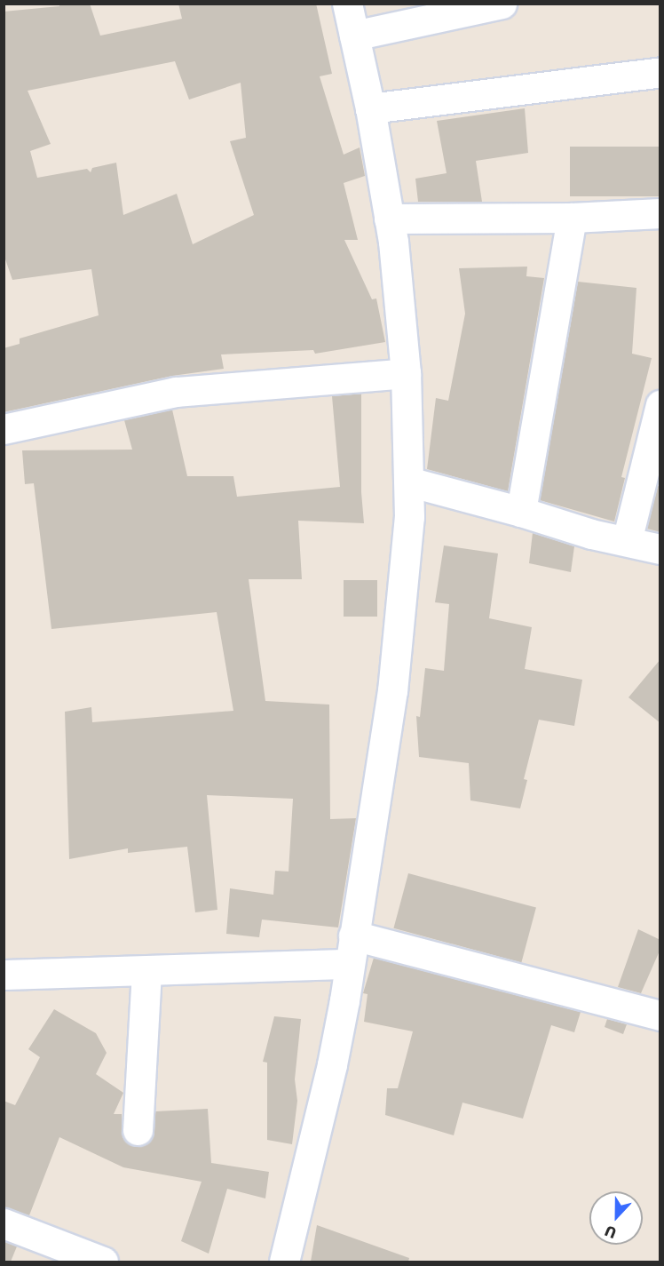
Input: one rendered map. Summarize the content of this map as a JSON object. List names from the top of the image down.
{
  "north": "bottom"
}
